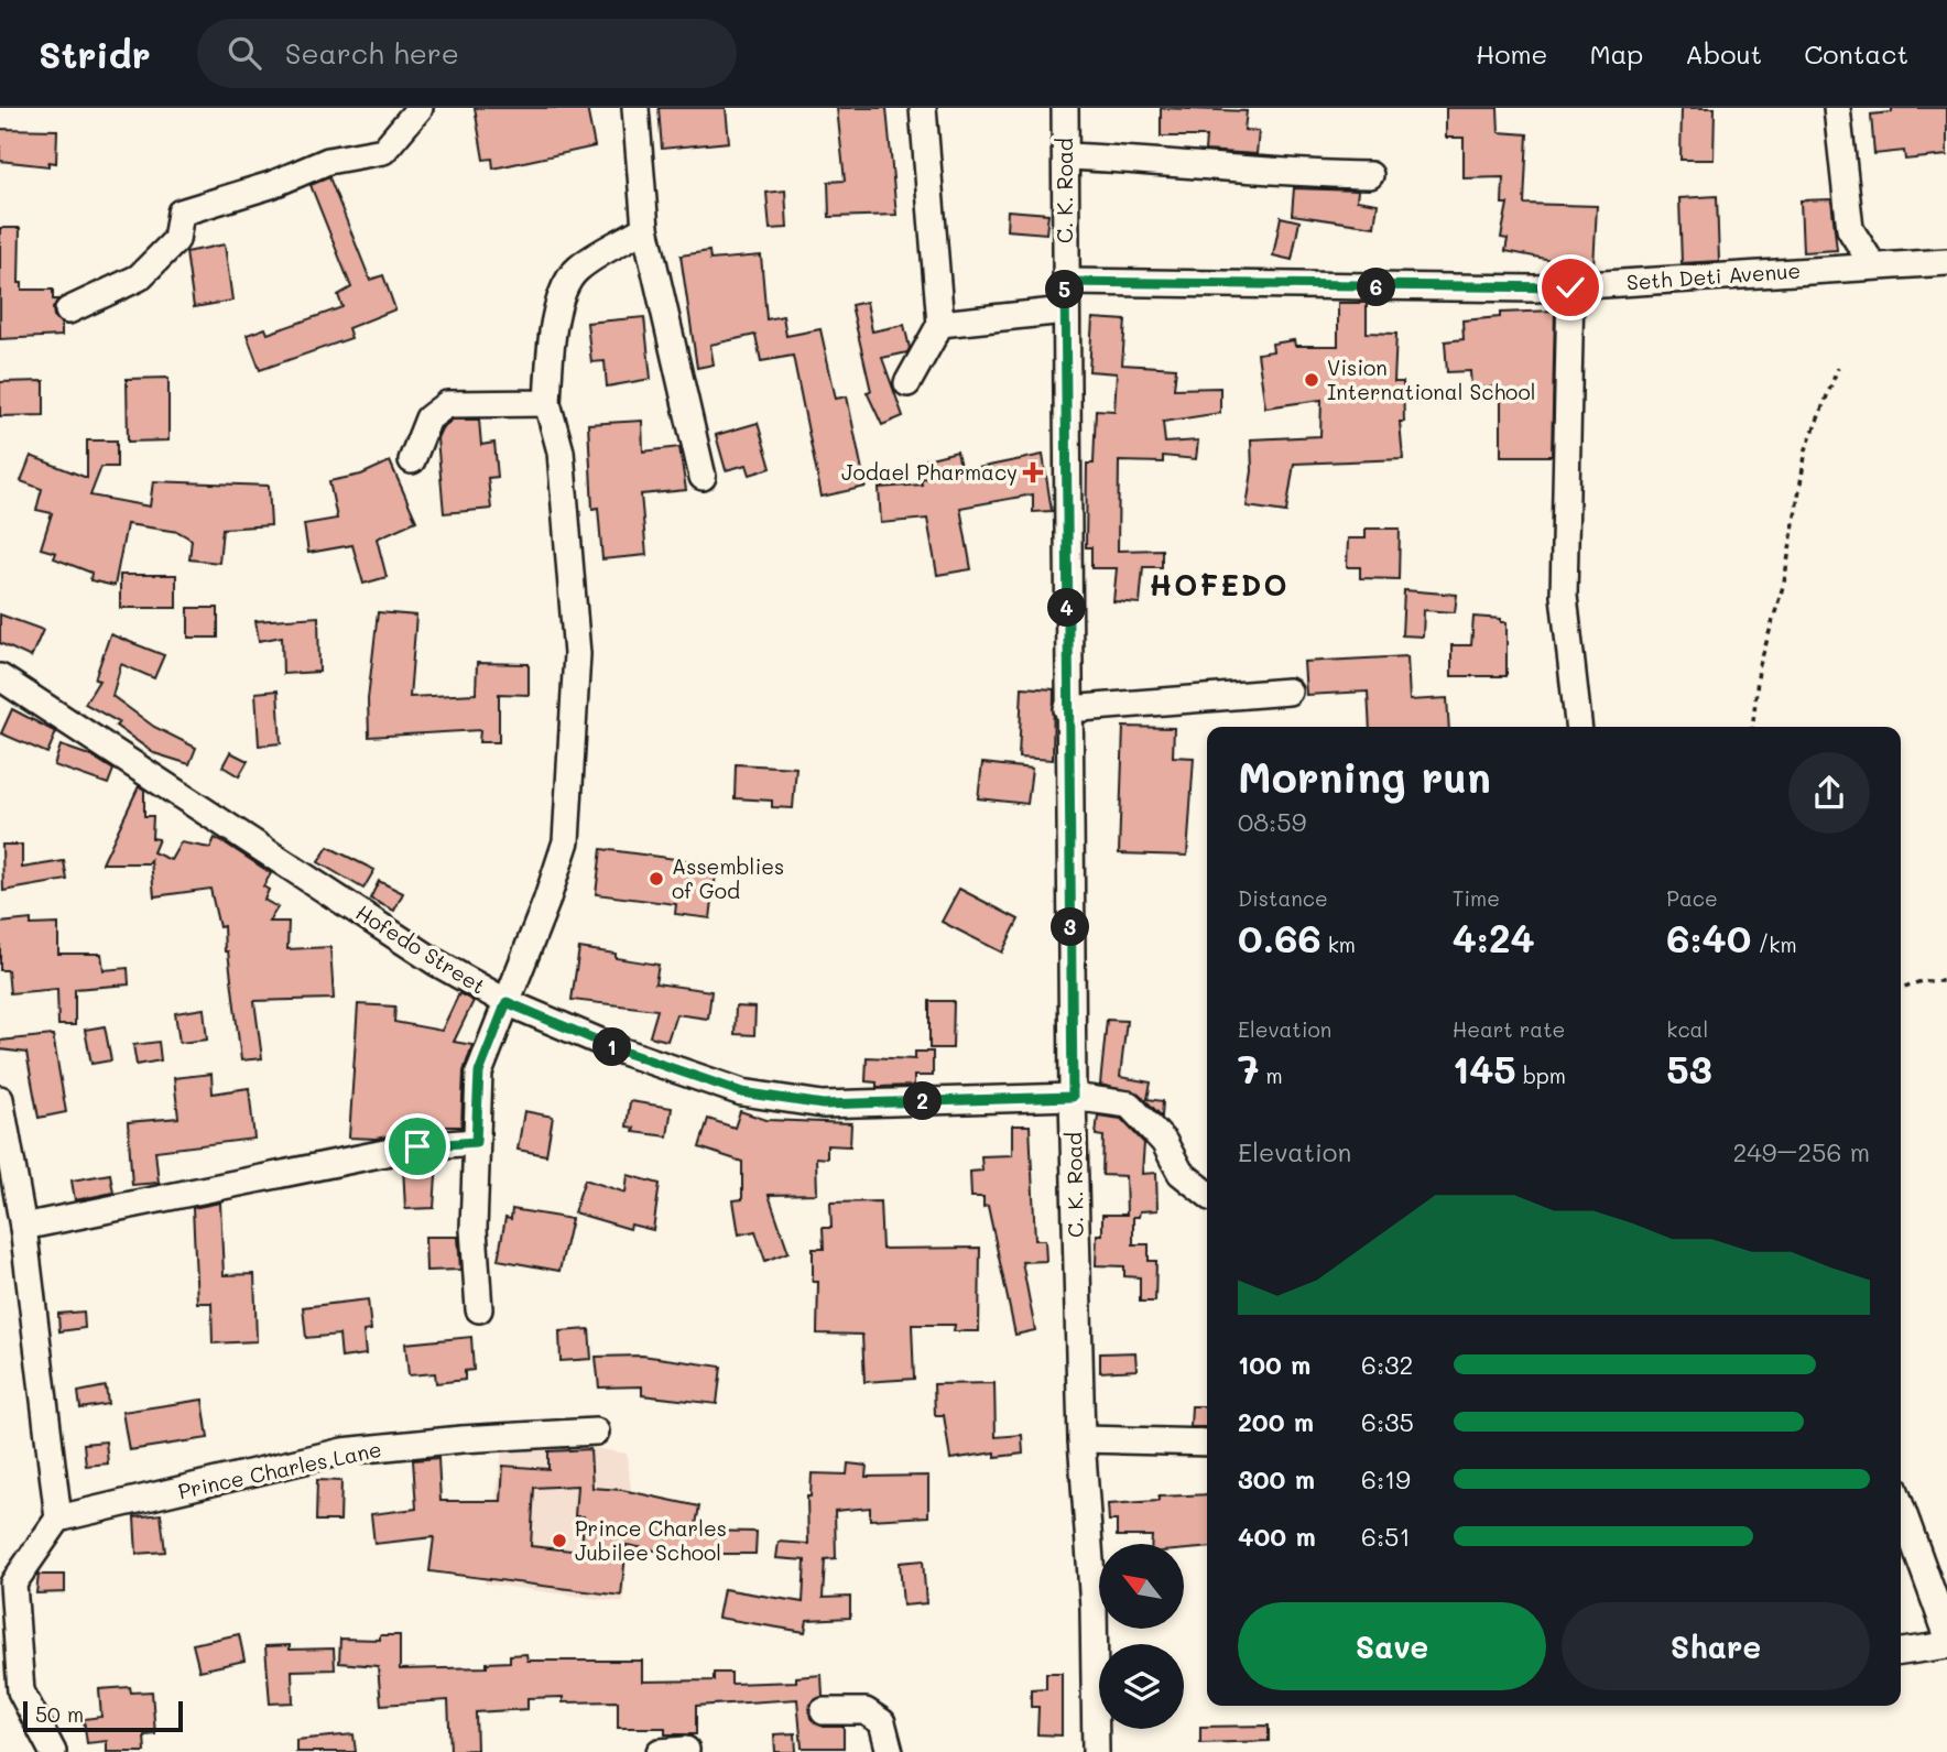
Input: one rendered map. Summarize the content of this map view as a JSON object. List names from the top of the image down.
{
  "streets": {
    "street": [
      "C. K. Road",
      "Seth Deti Avenue",
      "Hofedo Street",
      "Prince Charles Lane"
    ]
  },
  "crossings": [
    ["C. K. Road", "Seth Deti Avenue"],
    ["C. K. Road", "Hofedo Street"]
  ],
  "districts": ["HOFEDO"],
  "places": {
    "other": ["Vision International School", "Assemblies of God", "Prince Charles Jubilee School"],
    "health": ["Jodael Pharmacy"]
  },
  "scale_bar": "50 m",
  "north": "top left",
  "page": {
    "header": "Stridr",
    "search": "Search here",
    "nav": [
      "Home",
      "Map",
      "About",
      "Contact"
    ],
    "pins": [
      "6",
      "5",
      "4",
      "3",
      "1",
      "2"
    ],
    "heading": ["Morning run", "08:59"],
    "stats": [
      ["Distance", "0.66 km"],
      ["Time", "4:24"],
      ["Pace", "6:40 /km"],
      ["Elevation", "7 m"],
      ["Heart rate", "145 bpm"],
      ["kcal", "53"]
    ],
    "chart": ["Elevation", "249–256 m"],
    "list": [
      {
        "name": "100 m",
        "note": "6:32"
      },
      {
        "name": "200 m",
        "note": "6:35"
      },
      {
        "name": "300 m",
        "note": "6:19"
      },
      {
        "name": "400 m",
        "note": "6:51"
      }
    ],
    "buttons": ["Save", "Share"],
    "scale": "50 m"
  }
}
